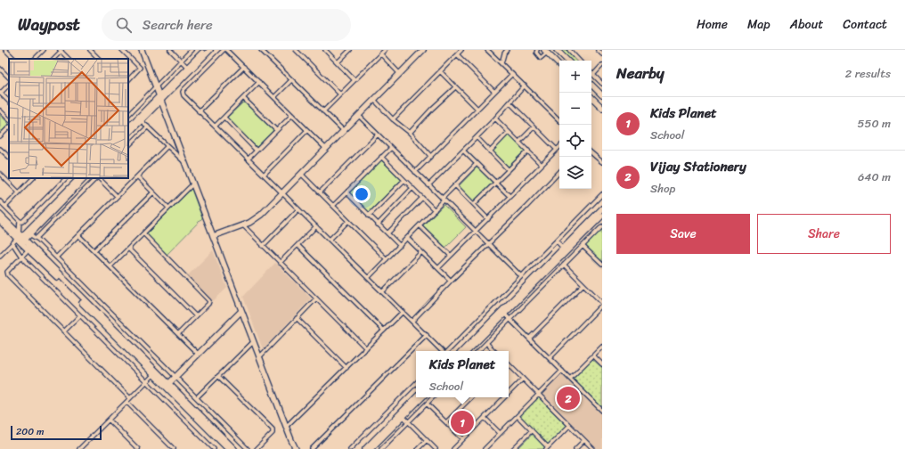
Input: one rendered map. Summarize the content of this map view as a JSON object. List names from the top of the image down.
{
  "scale_bar": "200 m",
  "page": {
    "header": "Waypost",
    "search": "Search here",
    "nav": [
      "Home",
      "Map",
      "About",
      "Contact"
    ],
    "heading": ["Nearby", "2 results"],
    "map_buttons": ["+", "−"],
    "list": [
      {
        "mark": "1",
        "name": "Kids Planet",
        "note": "School",
        "value": "550 m"
      },
      {
        "mark": "2",
        "name": "Vijay Stationery",
        "note": "Shop",
        "value": "640 m"
      }
    ],
    "buttons": ["Save", "Share"],
    "popup": ["Kids Planet", "School"],
    "pins": ["2", "1"],
    "scale": "200 m"
  }
}
